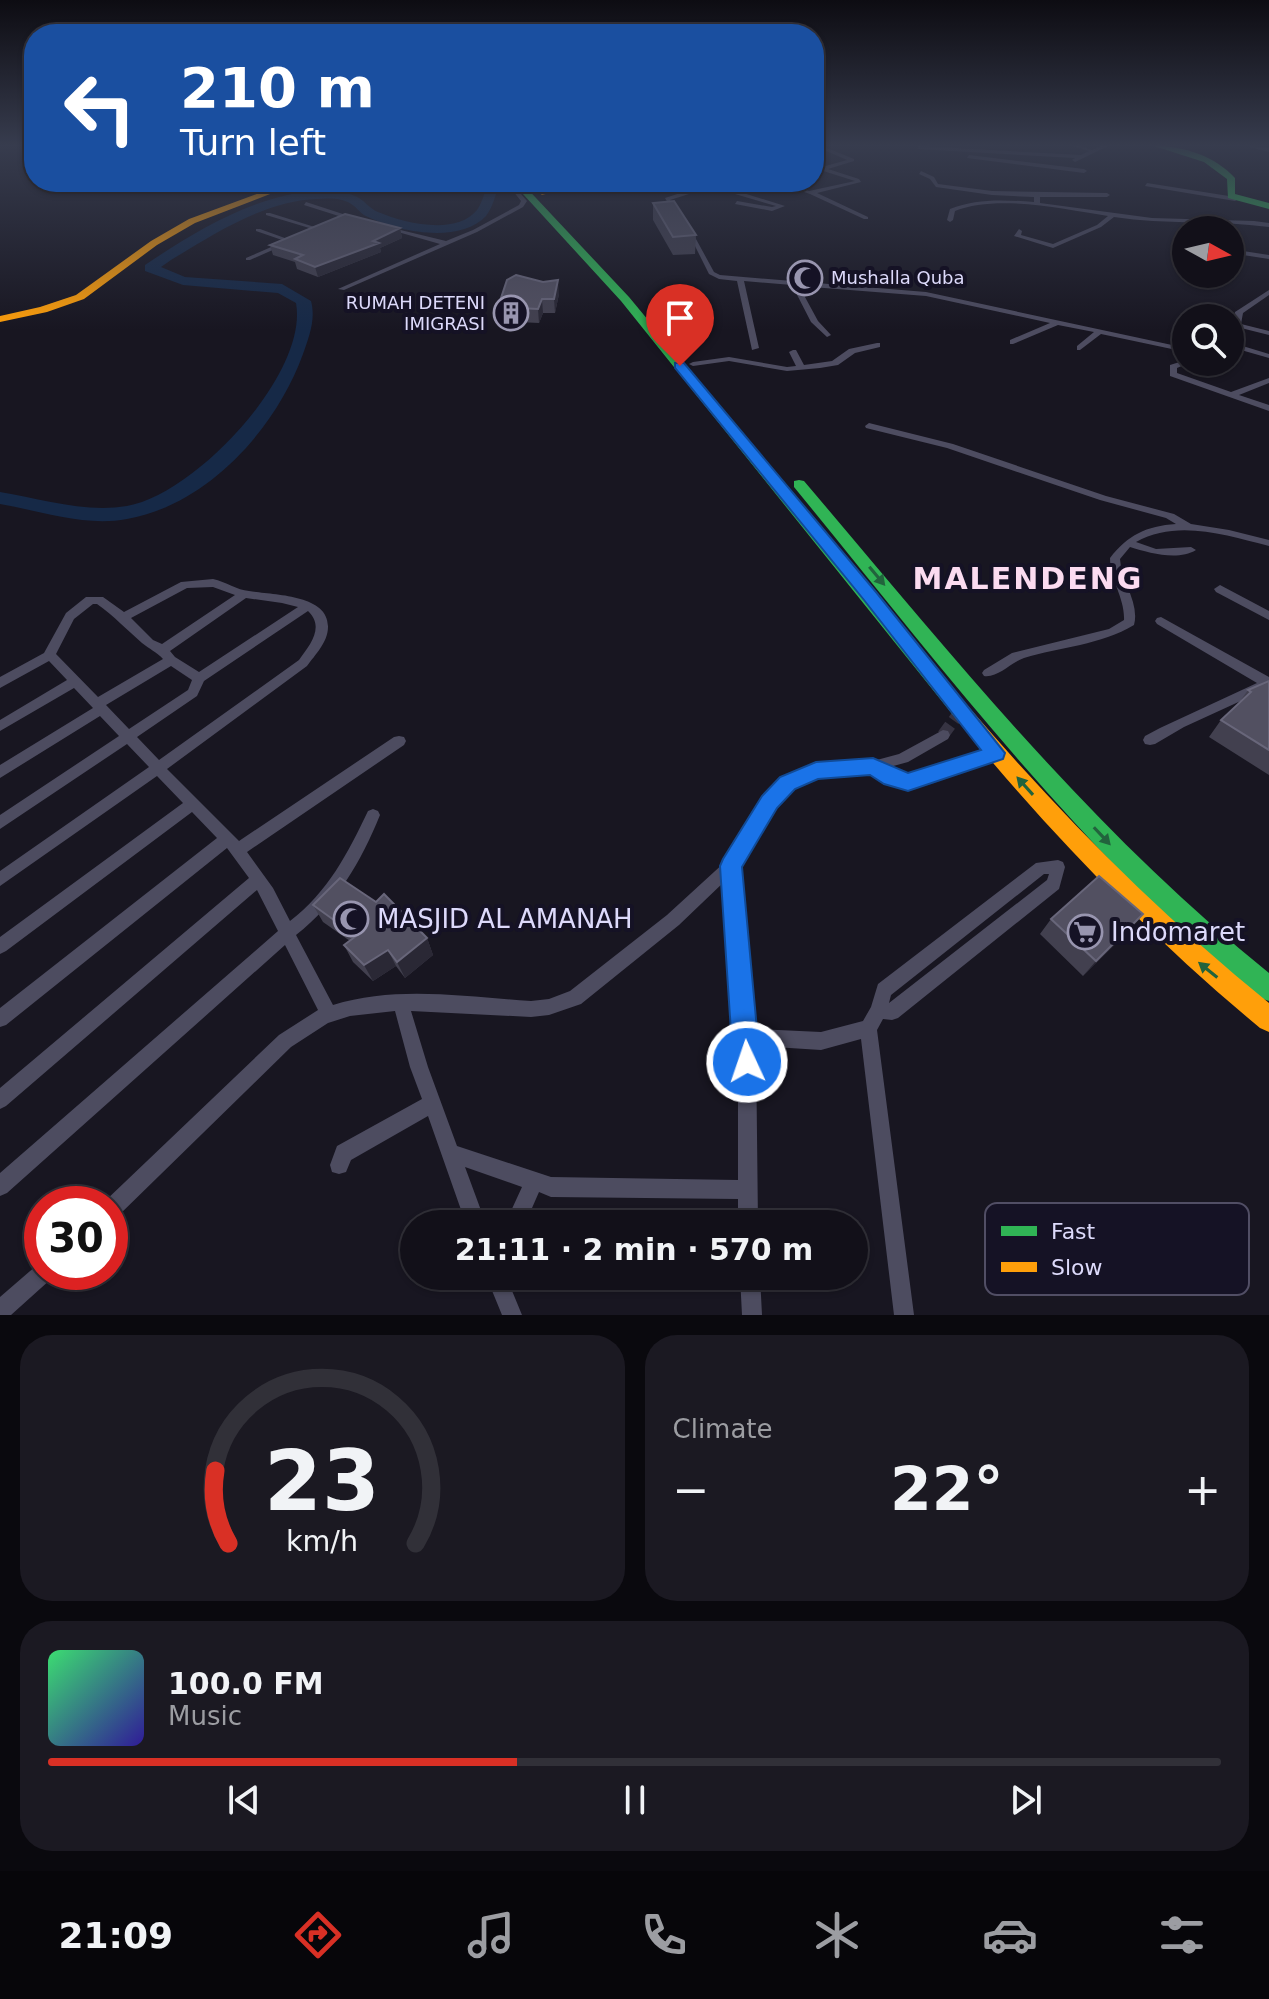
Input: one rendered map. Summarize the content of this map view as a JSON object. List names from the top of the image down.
{
  "districts": ["MALENDENG"],
  "places": {
    "mosque": ["Mushalla Quba", "MASJID AL AMANAH"],
    "building": ["RUMAH DETENI IMIGRASI"],
    "supermarket": ["Indomaret"]
  },
  "legend": ["Fast", "Slow"],
  "north": "right",
  "page": {
    "turn": ["210 m", "Turn left"],
    "limit": "30",
    "trip": "21:11 · 2 min · 570 m",
    "tile": "Climate",
    "heat": ["−", "22°", "+"],
    "song": ["100.0 FM", "Music"],
    "tabs": "21:09",
    "gauge": ["23", "km/h"]
  }
}
